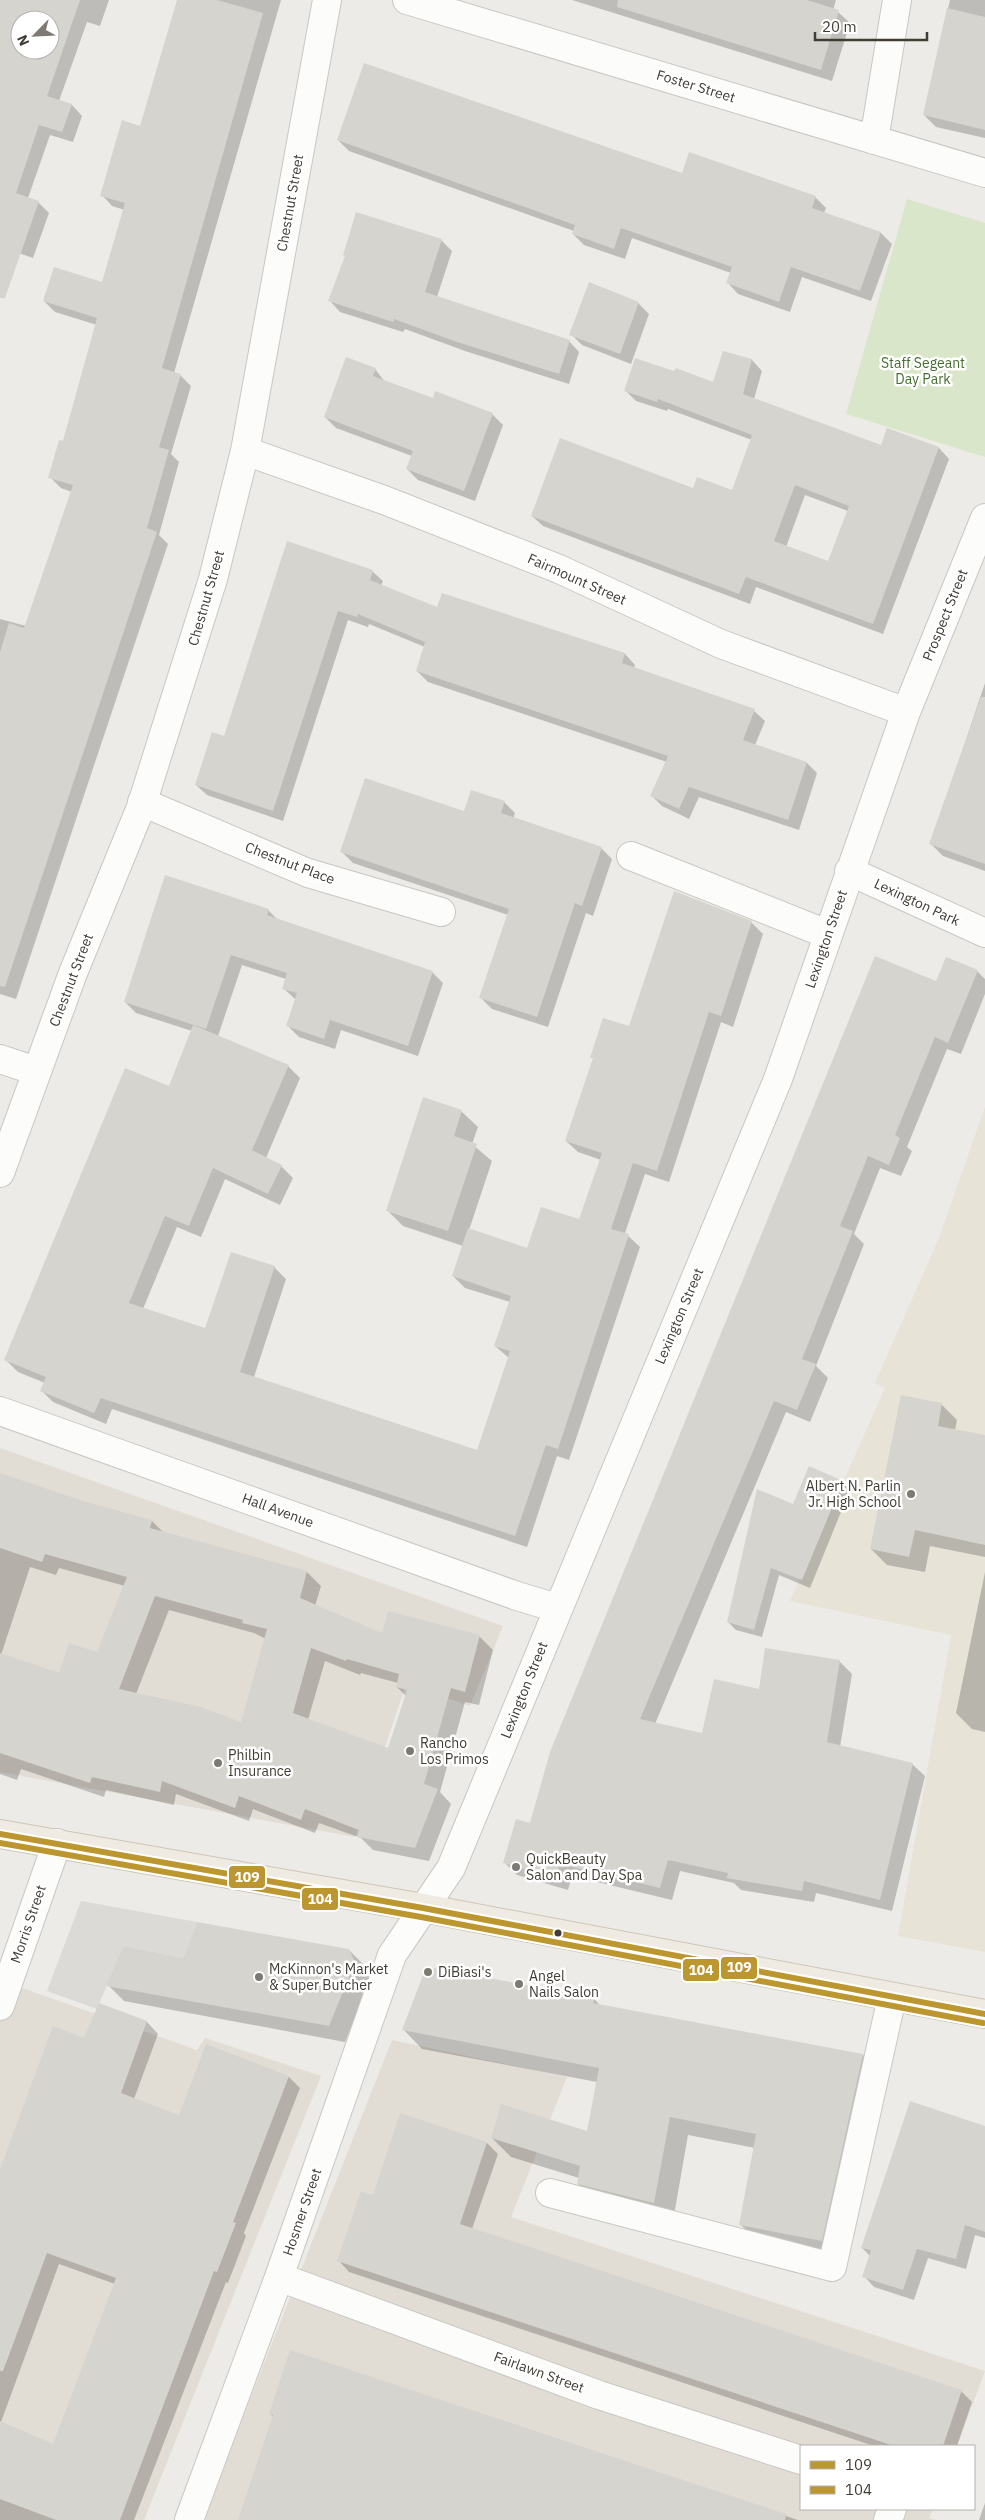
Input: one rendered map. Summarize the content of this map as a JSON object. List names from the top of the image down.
{
  "streets": {
    "street": [
      "Foster Street",
      "Chestnut Street",
      "Fairmount Street",
      "Prospect Street",
      "Chestnut Place",
      "Lexington Park",
      "Lexington Street",
      "Hall Avenue",
      "Morris Street",
      "Hosmer Street",
      "Fairlawn Street"
    ]
  },
  "crossings": [
    ["Chestnut Street", "Fairmount Street"],
    ["Chestnut Street", "Chestnut Place"],
    ["Fairmount Street", "Prospect Street"],
    ["Fairmount Street", "Lexington Street"],
    ["Prospect Street", "Lexington Street"],
    ["Lexington Park", "Lexington Street"],
    ["Lexington Street", "Hall Avenue"],
    ["Lexington Street", "Hosmer Street"],
    ["Hosmer Street", "Fairlawn Street"]
  ],
  "parks": ["Staff Segeant Day Park"],
  "places": [
    "Albert N. Parlin Jr. High School",
    "Rancho Los Primos",
    "Philbin Insurance",
    "QuickBeauty Salon and Day Spa",
    "DiBiasi's",
    "McKinnon's Market & Super Butcher",
    "Angel Nails Salon"
  ],
  "lines": ["transit line 109", "transit line 104"],
  "legend": ["109", "104"],
  "scale_bar": "20 m",
  "north": "bottom left"
}
